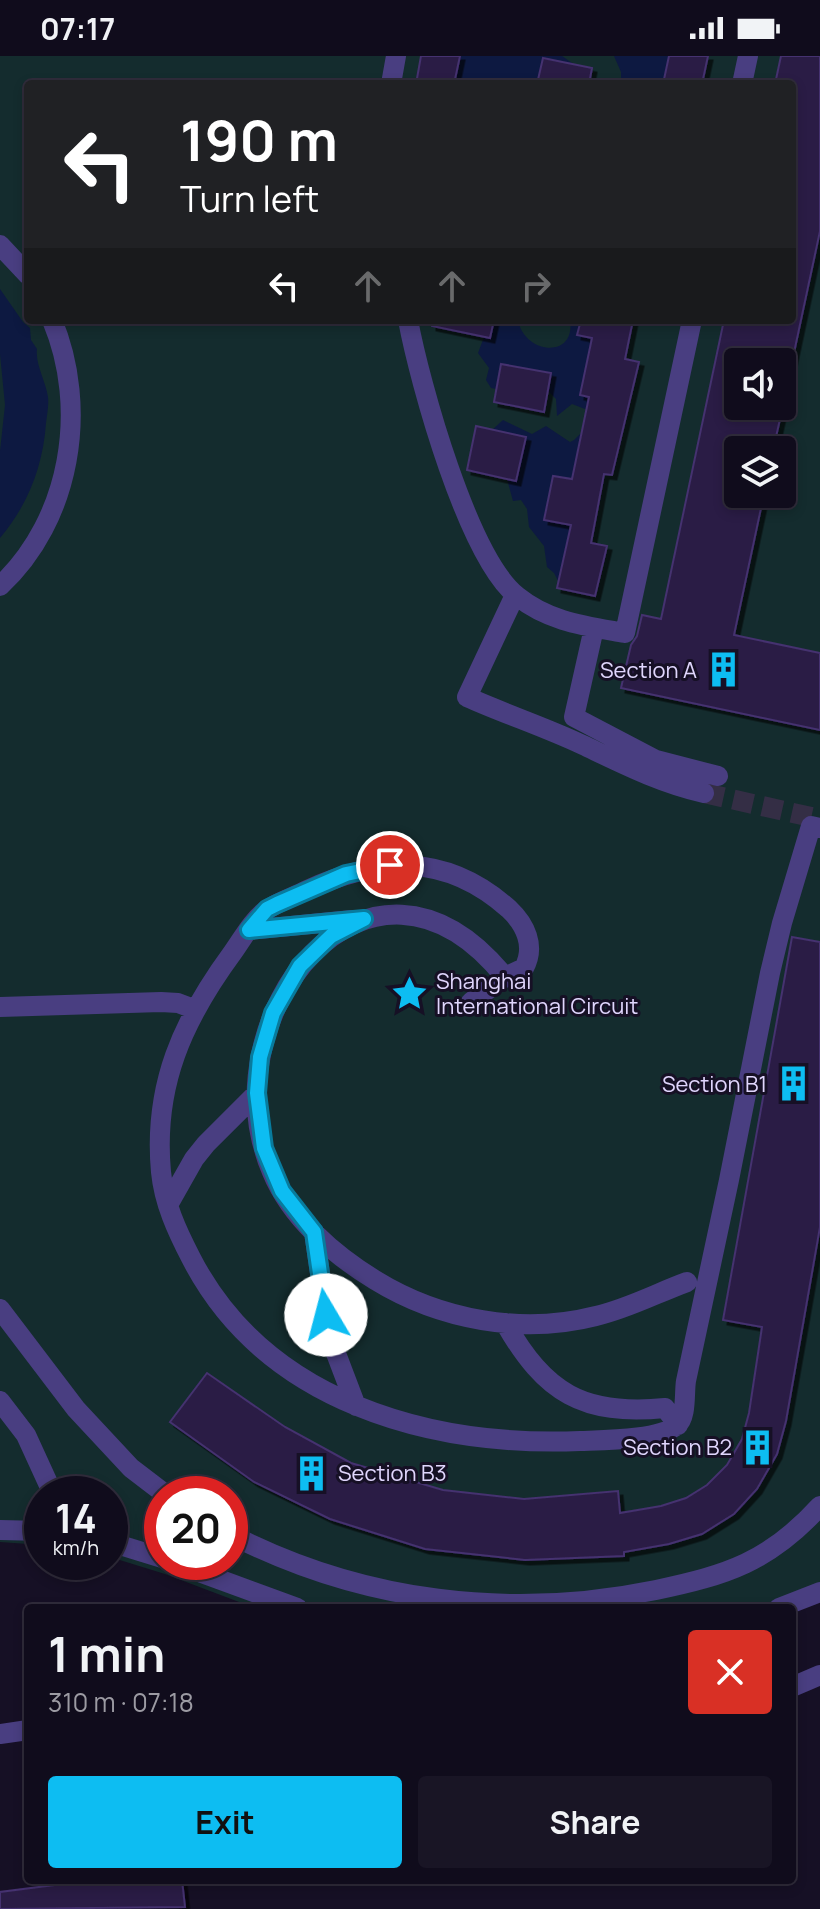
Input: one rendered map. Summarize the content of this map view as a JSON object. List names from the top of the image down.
{
  "places": {
    "building": [
      "Section A",
      "Section B1",
      "Section B2",
      "Section B3"
    ],
    "place": ["Shanghai International Circuit"]
  },
  "page": {
    "status": "07:17",
    "turn": ["190 m", "Turn left"],
    "speed": "14 km/h",
    "limit": "20",
    "heading": ["1 min", "310 m · 07:18"],
    "buttons": ["Exit", "Share"]
  }
}
